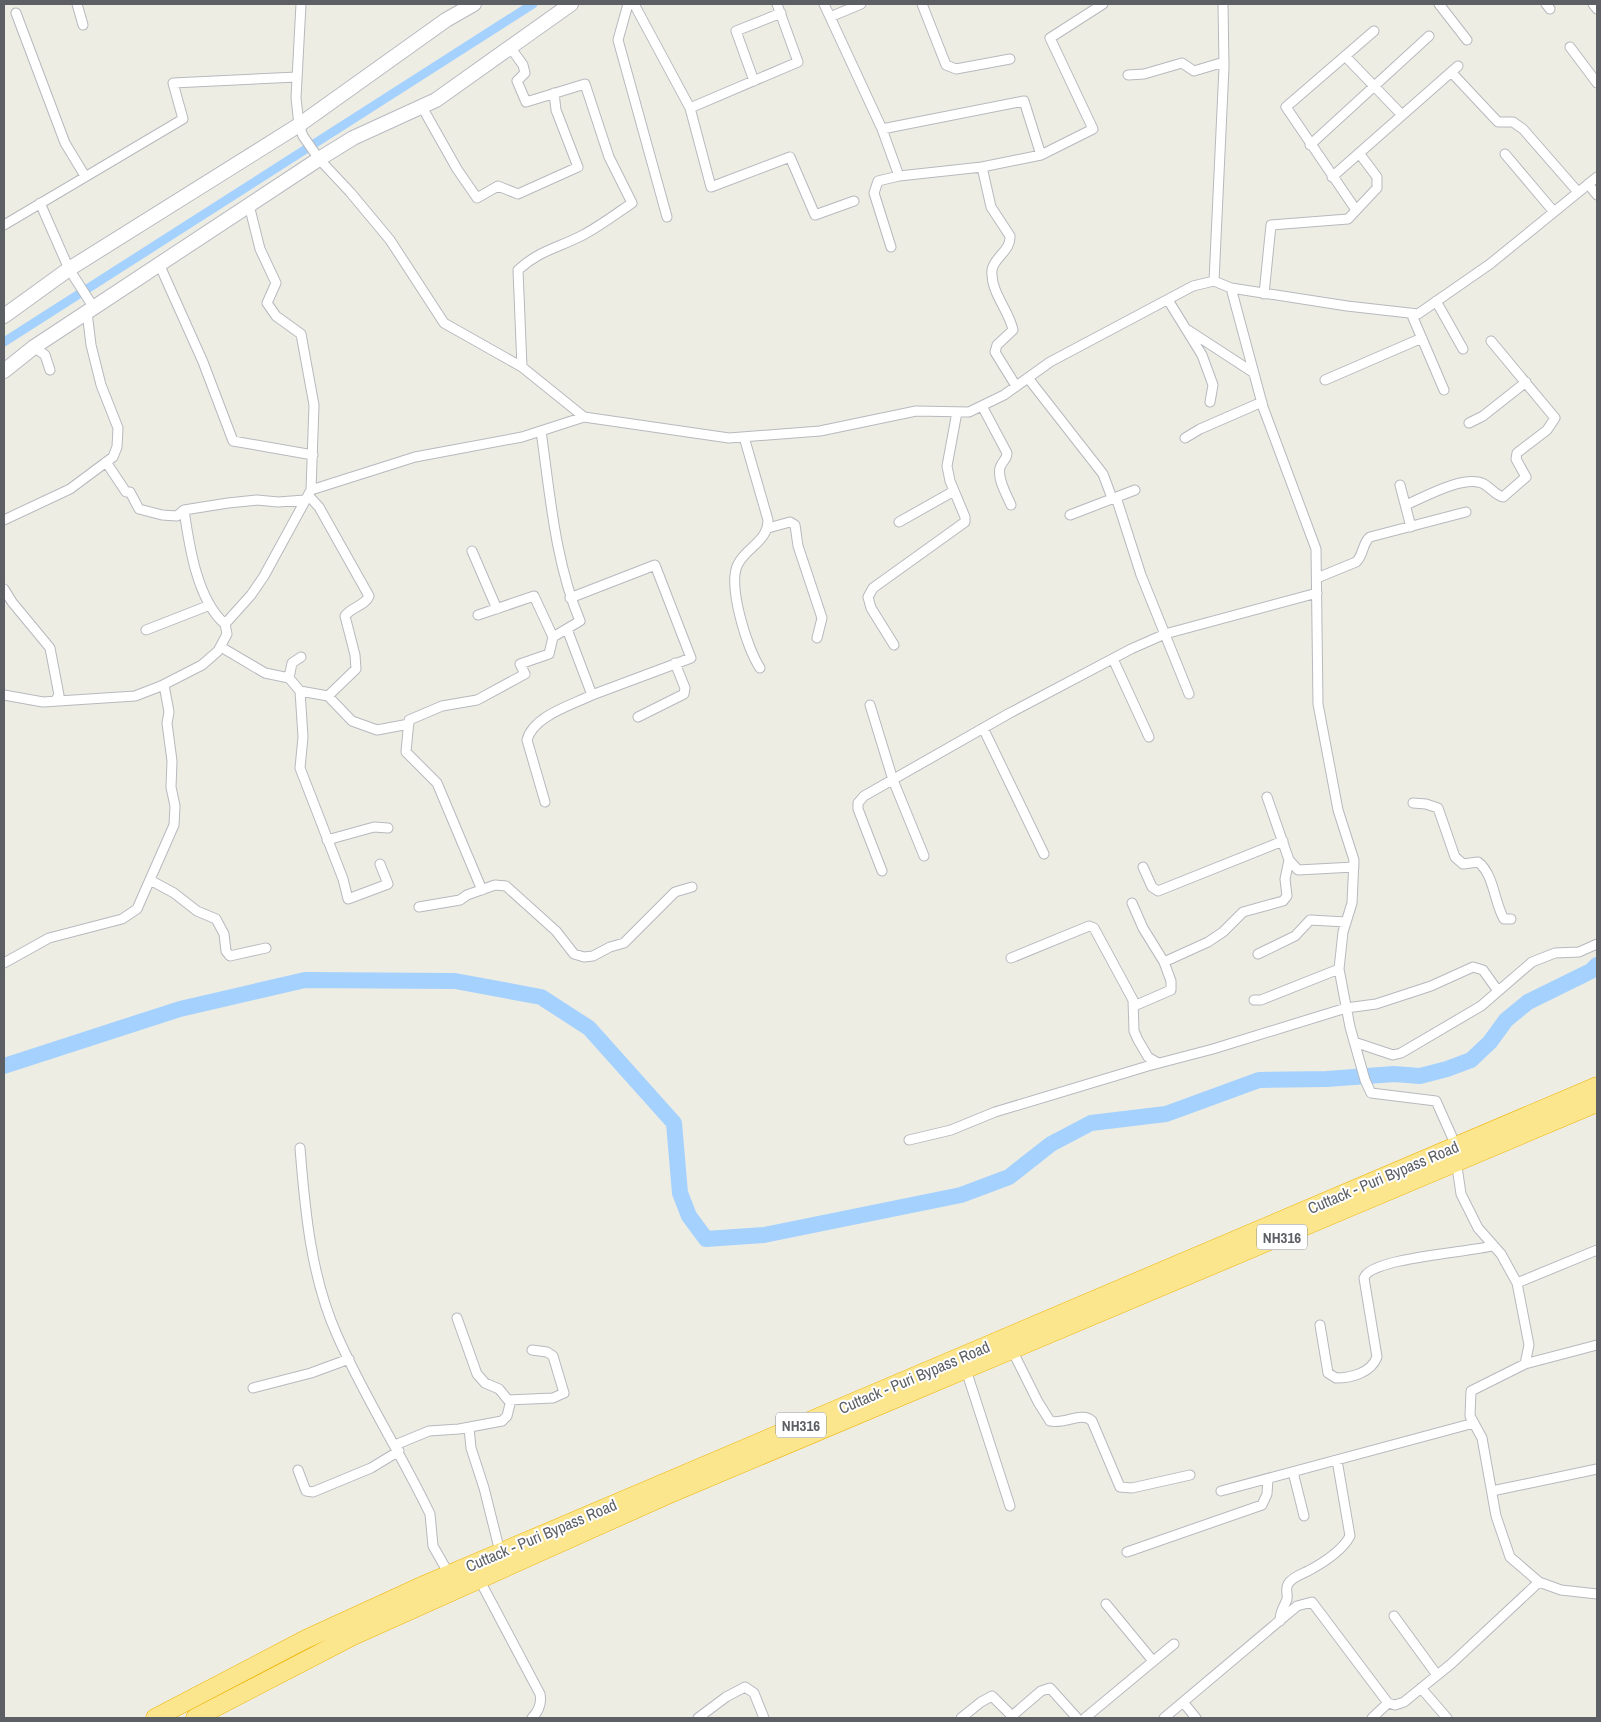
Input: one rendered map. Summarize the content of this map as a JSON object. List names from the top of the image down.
{
  "streets": {
    "highway": ["Cuttack - Puri Bypass Road", "NH316"]
  }
}
